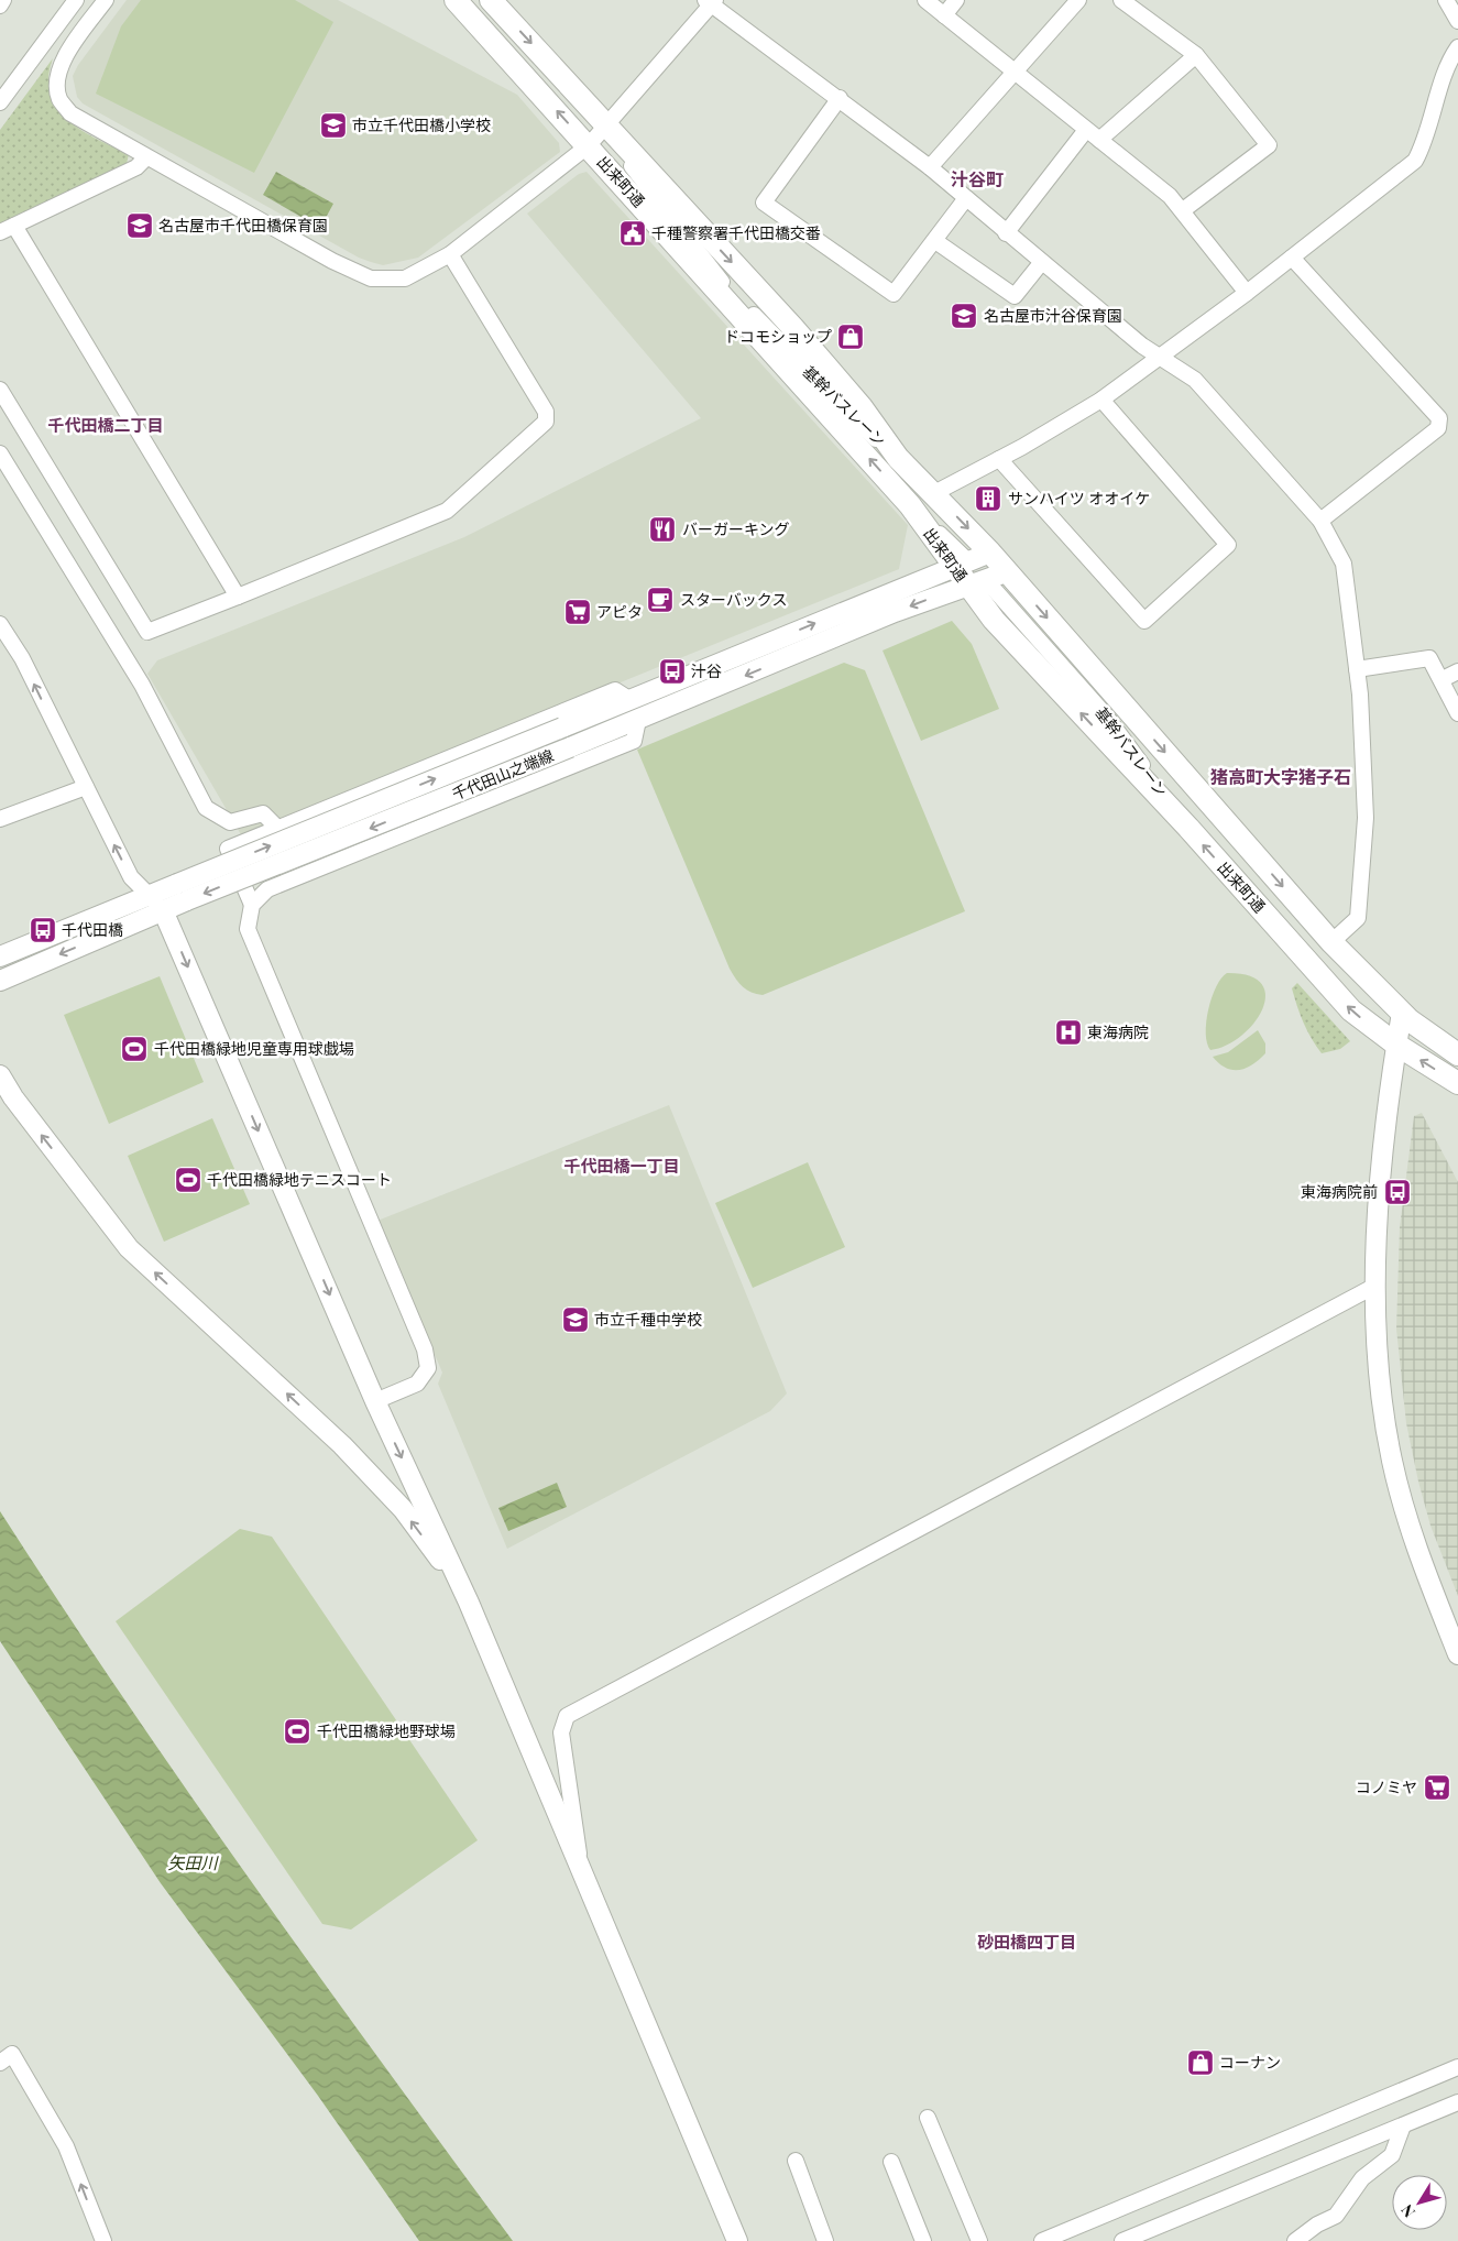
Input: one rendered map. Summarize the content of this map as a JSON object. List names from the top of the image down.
{
  "streets": {
    "main road": ["出来町通"],
    "street": ["千代田山之端線"]
  },
  "crossings": [
    ["出来町通", "千代田山之端線"]
  ],
  "districts": [
    "汁谷町",
    "千代田橋二丁目",
    "猪高町大字猪子石",
    "千代田橋一丁目",
    "砂田橋四丁目"
  ],
  "water": ["矢田川"],
  "places": {
    "school or university": [
      "市立千代田橋小学校",
      "名古屋市千代田橋保育園",
      "名古屋市汁谷保育園",
      "市立千種中学校"
    ],
    "public building": ["千種警察署千代田橋交番"],
    "shop": ["ドコモショップ", "コーナン"],
    "building": ["サンハイツ オオイケ"],
    "restaurant": ["バーガーキング"],
    "cafe": ["スターバックス"],
    "supermarket": ["アピタ", "コノミヤ"],
    "bus stop": ["汁谷", "千代田橋", "東海病院前"],
    "hospital": ["東海病院"],
    "sports": ["千代田橋緑地児童専用球戯場", "千代田橋緑地テニスコート", "千代田橋緑地野球場"]
  },
  "north": "bottom left"
}
